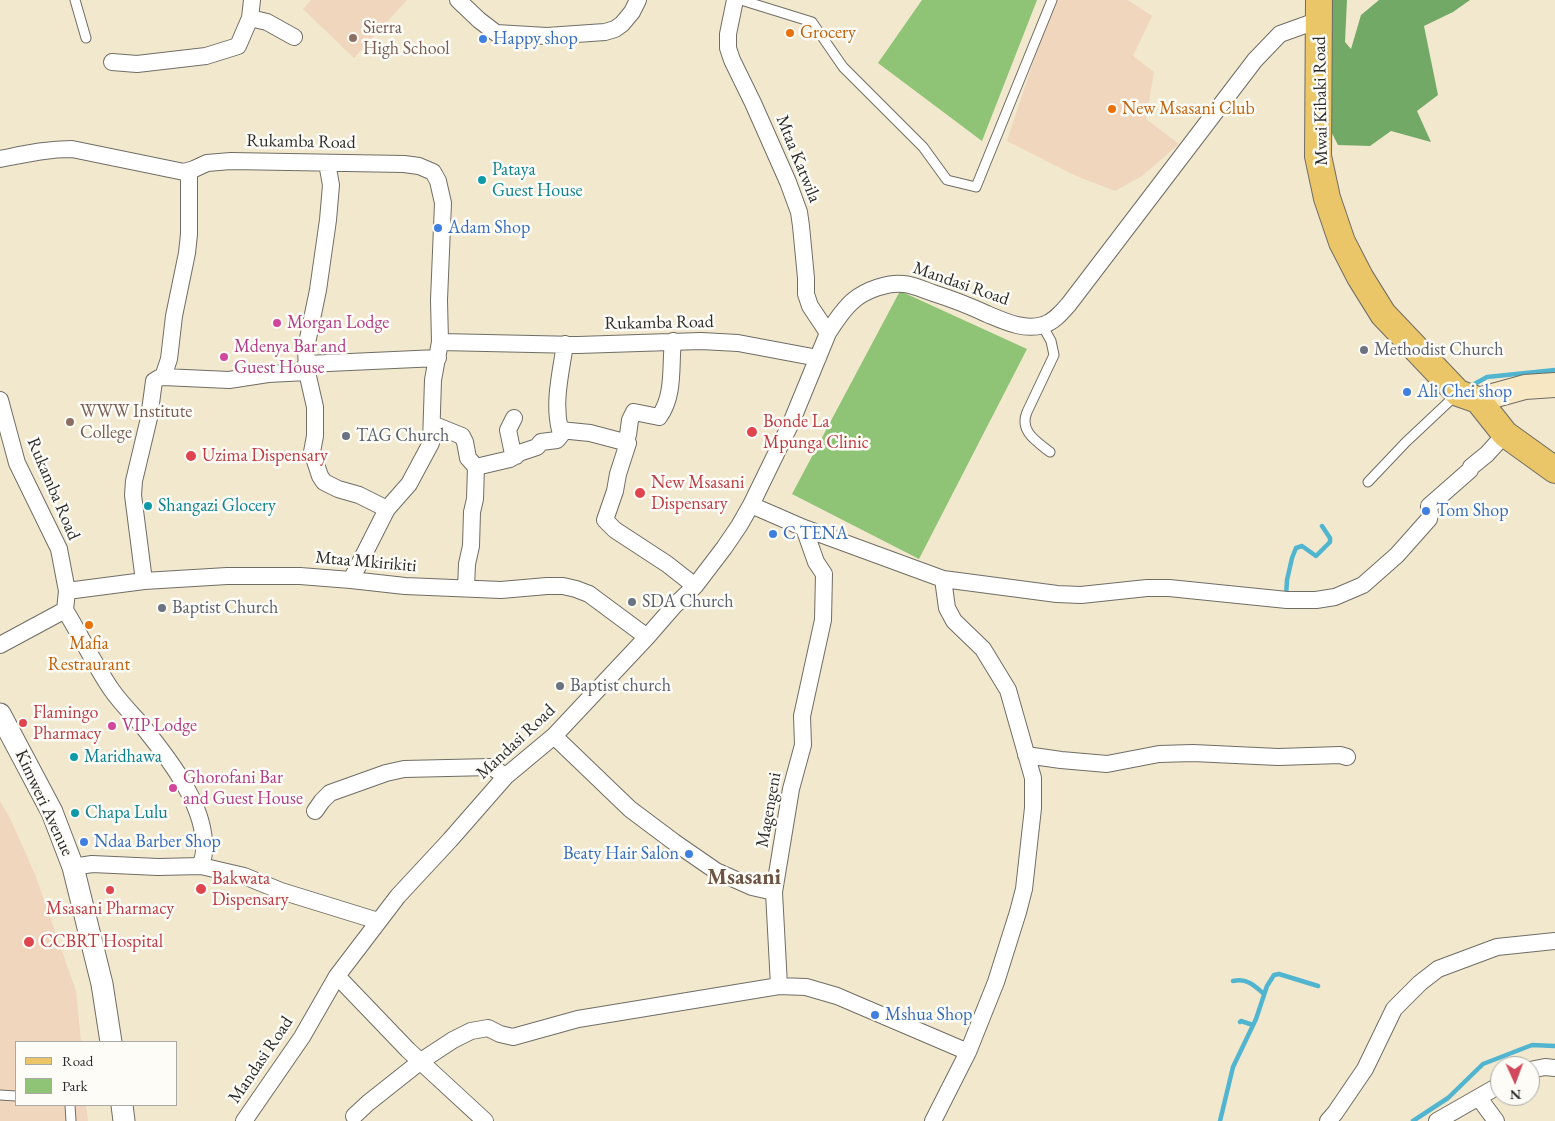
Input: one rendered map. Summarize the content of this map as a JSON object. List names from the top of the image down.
{
  "streets": {
    "main road": ["Mwai Kibaki Road"],
    "street": [
      "Rukamba Road",
      "Mtaa Katwila",
      "Mandasi Road",
      "Mtaa Mkirikiti",
      "Kimweri Avenue",
      "Magengeni"
    ]
  },
  "crossings": [
    ["Rukamba Road", "Mandasi Road"],
    ["Rukamba Road", "Mtaa Mkirikiti"],
    ["Mtaa Katwila", "Mandasi Road"],
    ["Mandasi Road", "Mtaa Mkirikiti"]
  ],
  "districts": ["Msasani"],
  "places": [
    "Grocery",
    "Sierra High School",
    "Happy shop",
    "New Msasani Club",
    "Pataya Guest House",
    "Adam Shop",
    "Morgan Lodge",
    "Methodist Church",
    "Mdenya Bar and Guest House",
    "Ali Chei shop",
    "WWW Institute College",
    "Bonde La Mpunga Clinic",
    "TAG Church",
    "Uzima Dispensary",
    "New Msasani Dispensary",
    "Shangazi Glocery",
    "Tom Shop",
    "C TENA",
    "SDA Church",
    "Baptist Church",
    "Mafia Restraurant",
    "Baptist church",
    "Flamingo Pharmacy",
    "VIP Lodge",
    "Maridhawa",
    "Ghorofani Bar and Guest House",
    "Chapa Lulu",
    "Ndaa Barber Shop",
    "Beaty Hair Salon",
    "Bakwata Dispensary",
    "Msasani Pharmacy",
    "CCBRT Hospital",
    "Mshua Shop"
  ],
  "legend": ["Road", "Park"],
  "north": "bottom"
}
